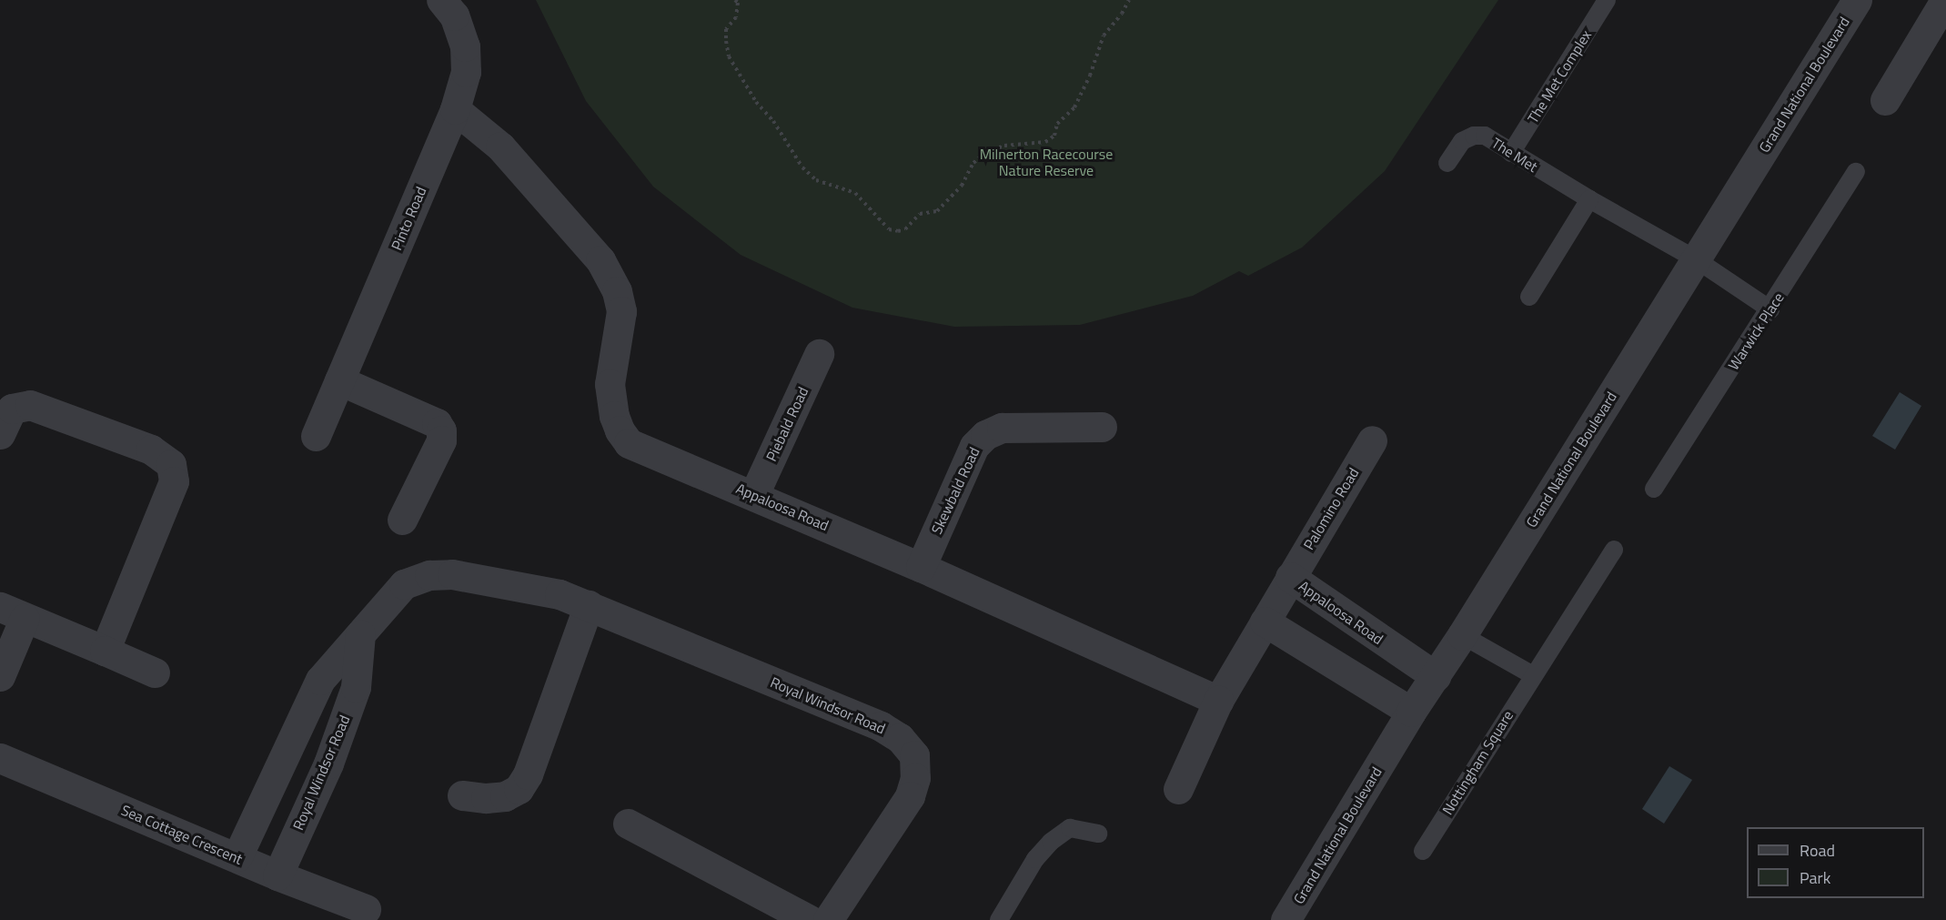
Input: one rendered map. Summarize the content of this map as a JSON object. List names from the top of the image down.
{
  "streets": {
    "street": [
      "Grand National Boulevard",
      "Pinto Road",
      "Piebald Road",
      "Skewbald Road",
      "Appaloosa Road",
      "Palomino Road",
      "Royal Windsor Road",
      "Sea Cottage Crescent"
    ],
    "lane": [
      "The Met Complex",
      "The Met",
      "Warwick Place",
      "Nottingham Square"
    ]
  },
  "crossings": [
    ["The Met Complex", "The Met"],
    ["Grand National Boulevard", "The Met"],
    ["Grand National Boulevard", "Warwick Place"],
    ["Grand National Boulevard", "Appaloosa Road"],
    ["The Met", "Warwick Place"],
    ["Pinto Road", "Appaloosa Road"],
    ["Piebald Road", "Appaloosa Road"],
    ["Skewbald Road", "Appaloosa Road"],
    ["Appaloosa Road", "Palomino Road"],
    ["Royal Windsor Road", "Sea Cottage Crescent"]
  ],
  "parks": ["Milnerton Racecourse Nature Reserve"],
  "legend": ["Road", "Park"]
}
